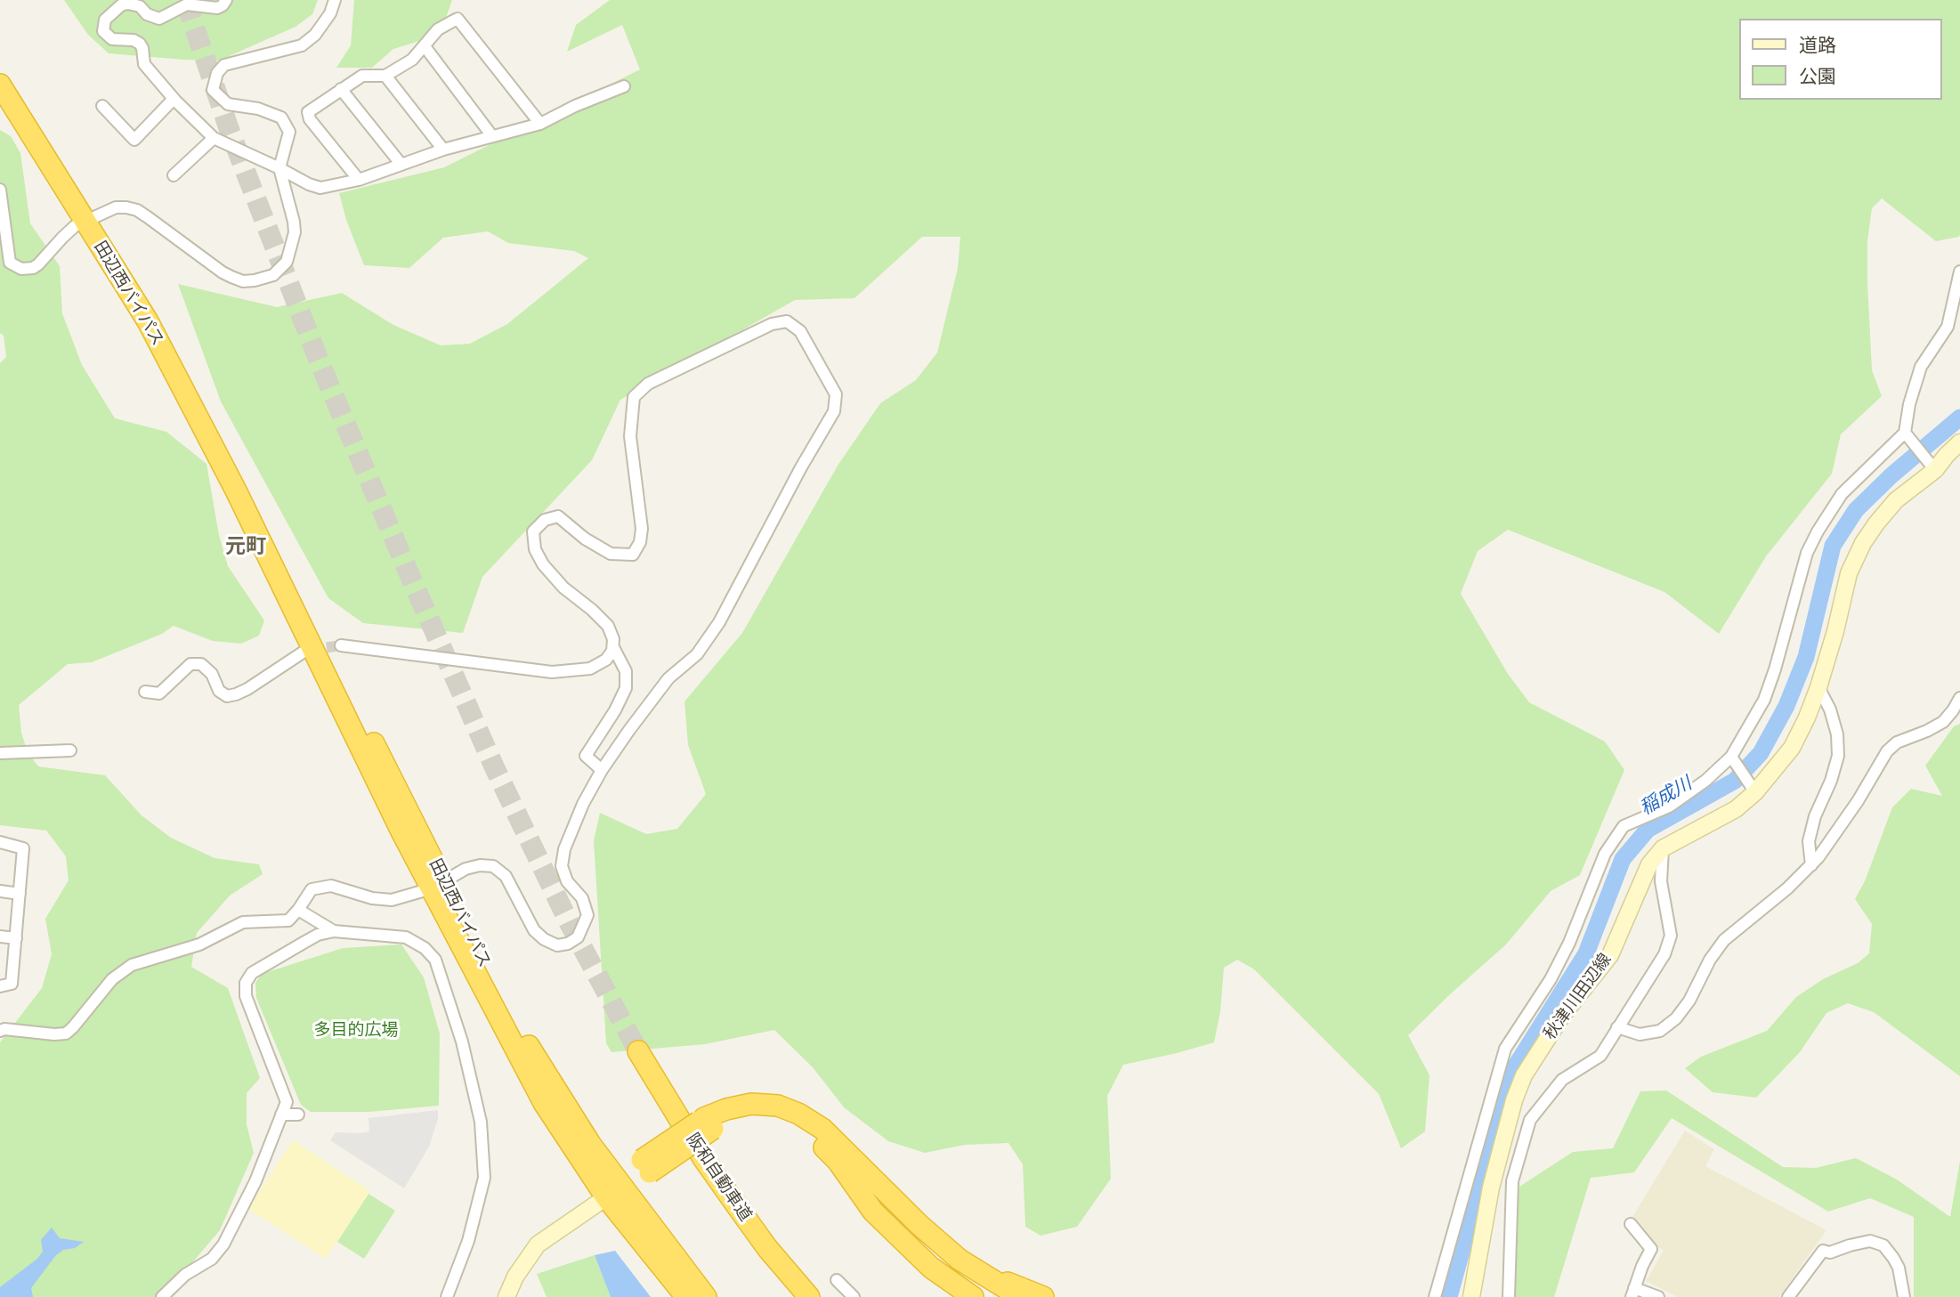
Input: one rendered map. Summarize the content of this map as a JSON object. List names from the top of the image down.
{
  "streets": {
    "highway": ["田辺西バイパス", "阪和自動車道"],
    "main road": ["秋津川田辺線"]
  },
  "districts": ["元町"],
  "water": ["稲成川"],
  "parks": ["多目的広場"],
  "legend": ["道路", "公園"]
}
